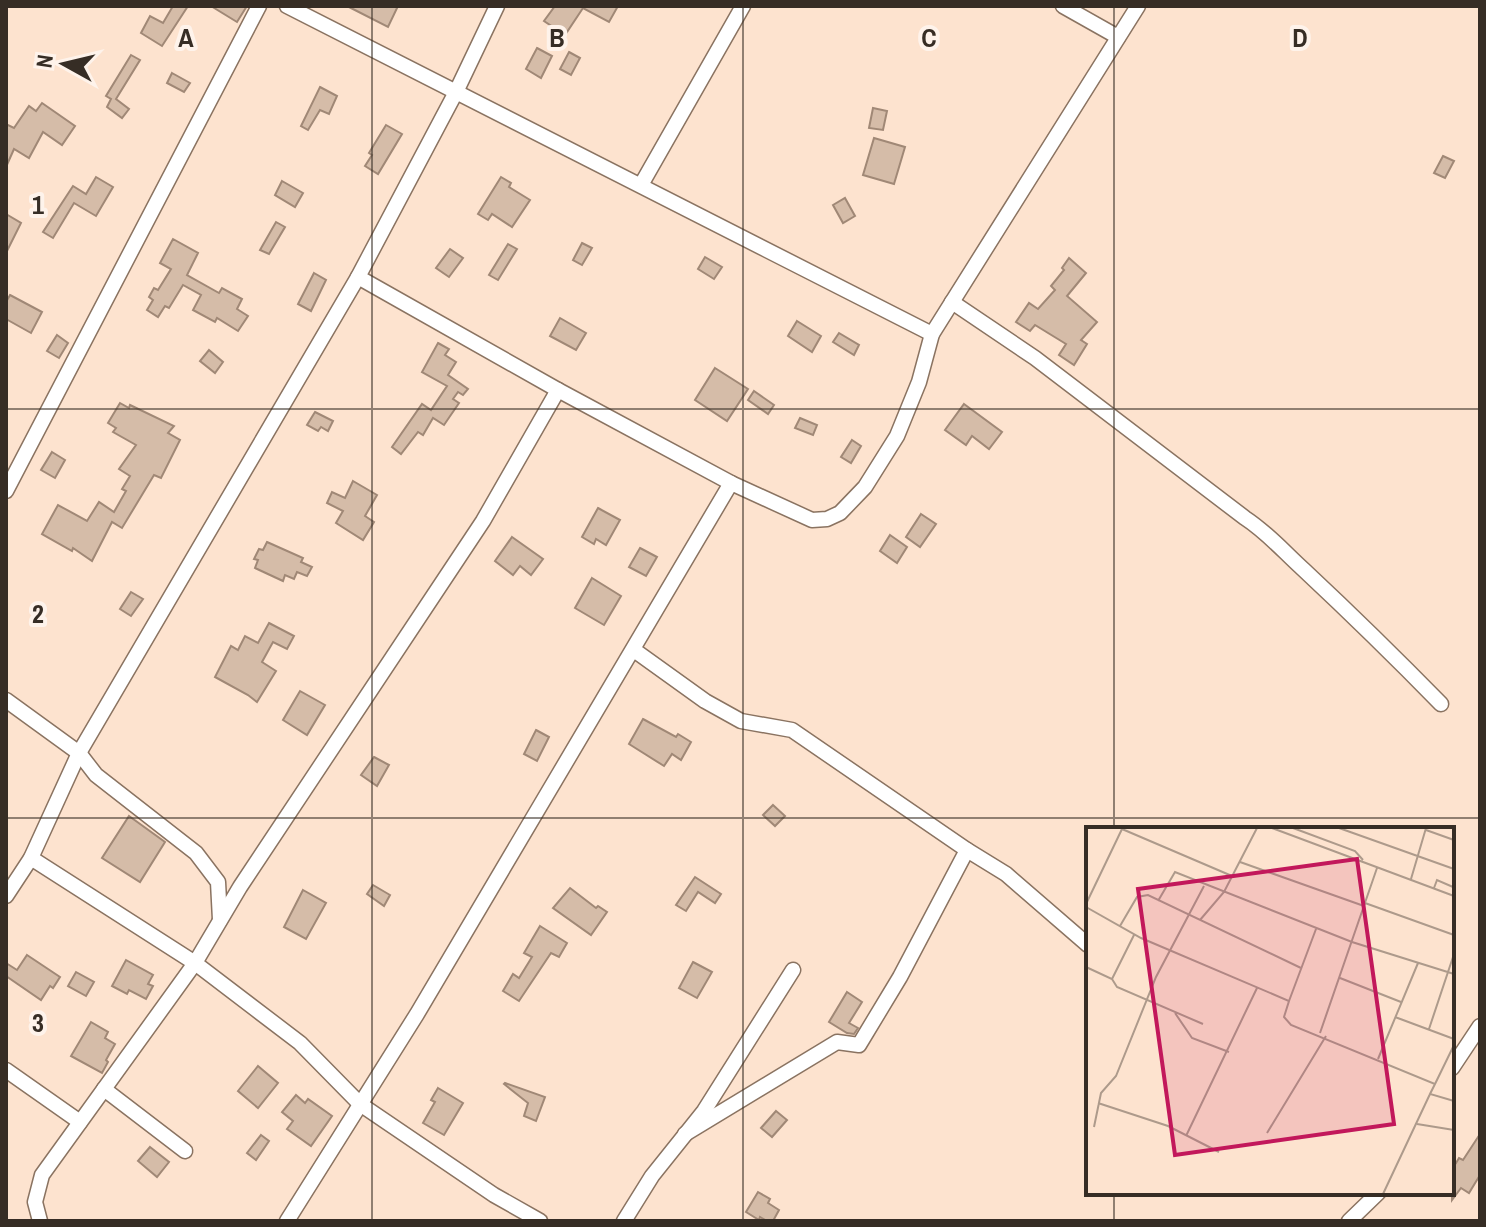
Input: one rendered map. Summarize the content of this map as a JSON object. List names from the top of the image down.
{
  "north": "left",
  "grid": {
    "columns": [
      "A",
      "B",
      "C",
      "D"
    ],
    "rows": ["1", "2", "3"]
  }
}
